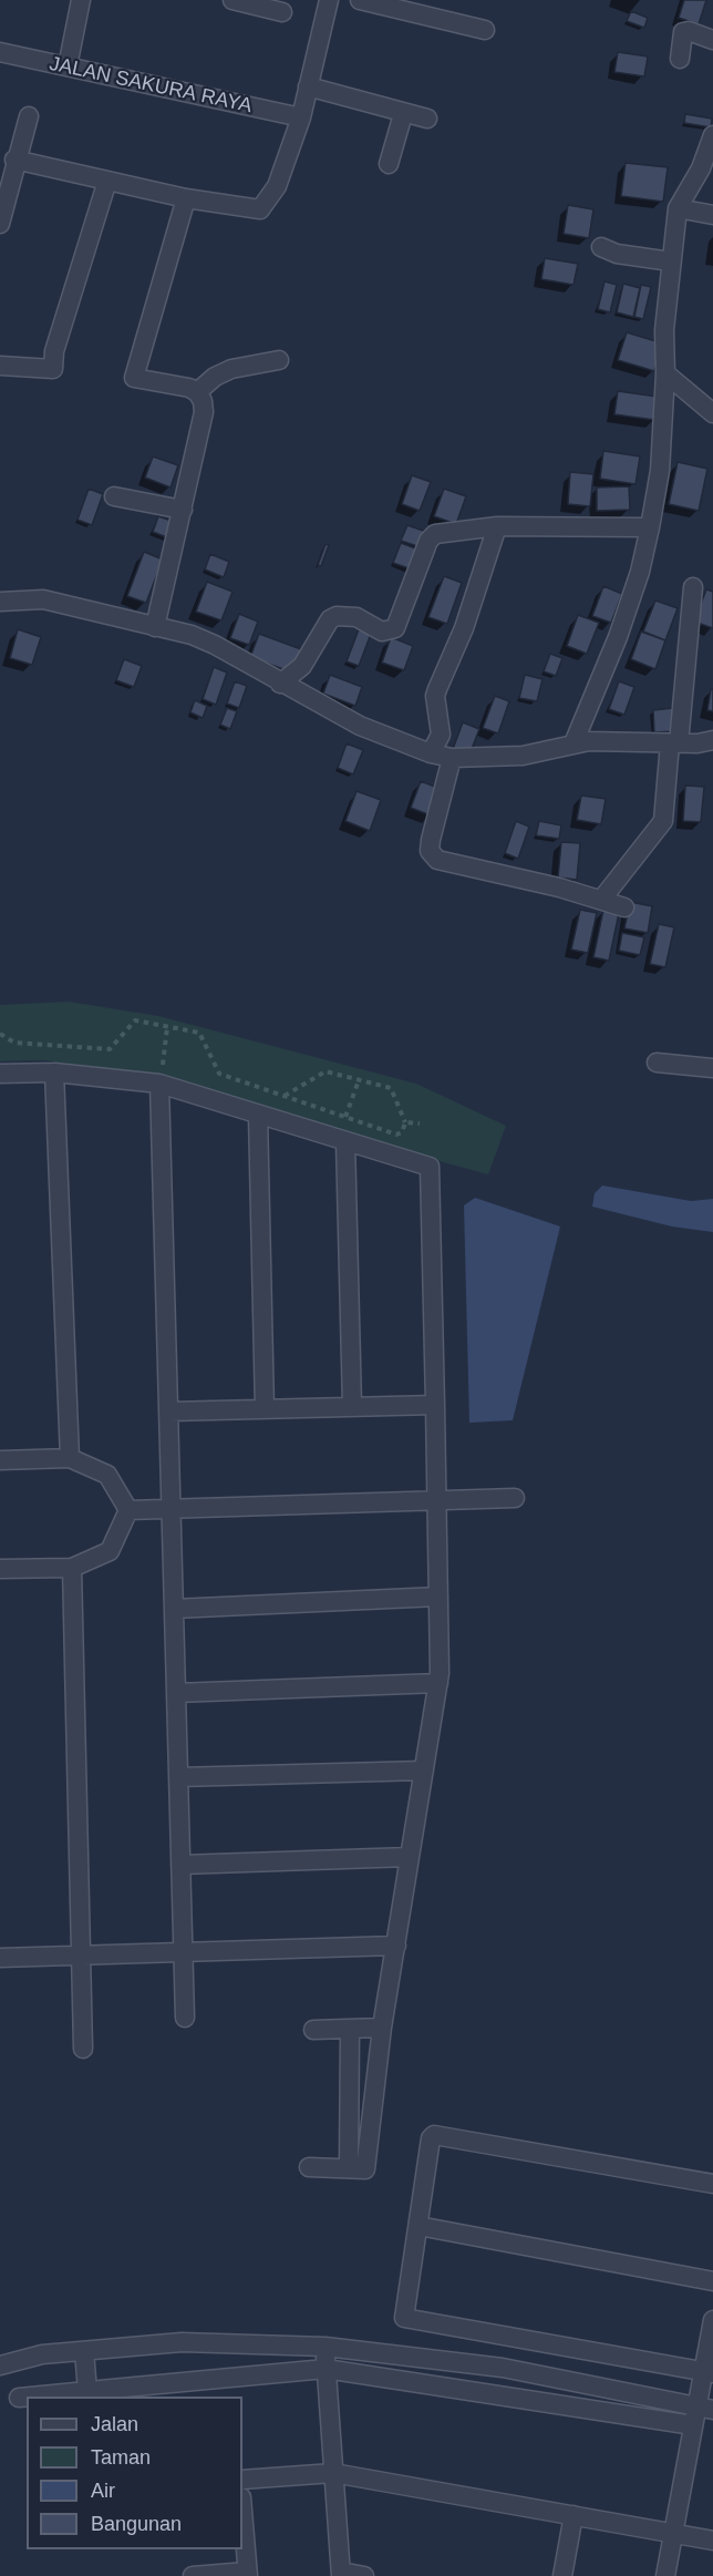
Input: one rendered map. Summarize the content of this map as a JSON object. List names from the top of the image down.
{
  "streets": {
    "street": ["JALAN SAKURA RAYA"]
  },
  "legend": [
    "Jalan",
    "Taman",
    "Air",
    "Bangunan"
  ]
}
